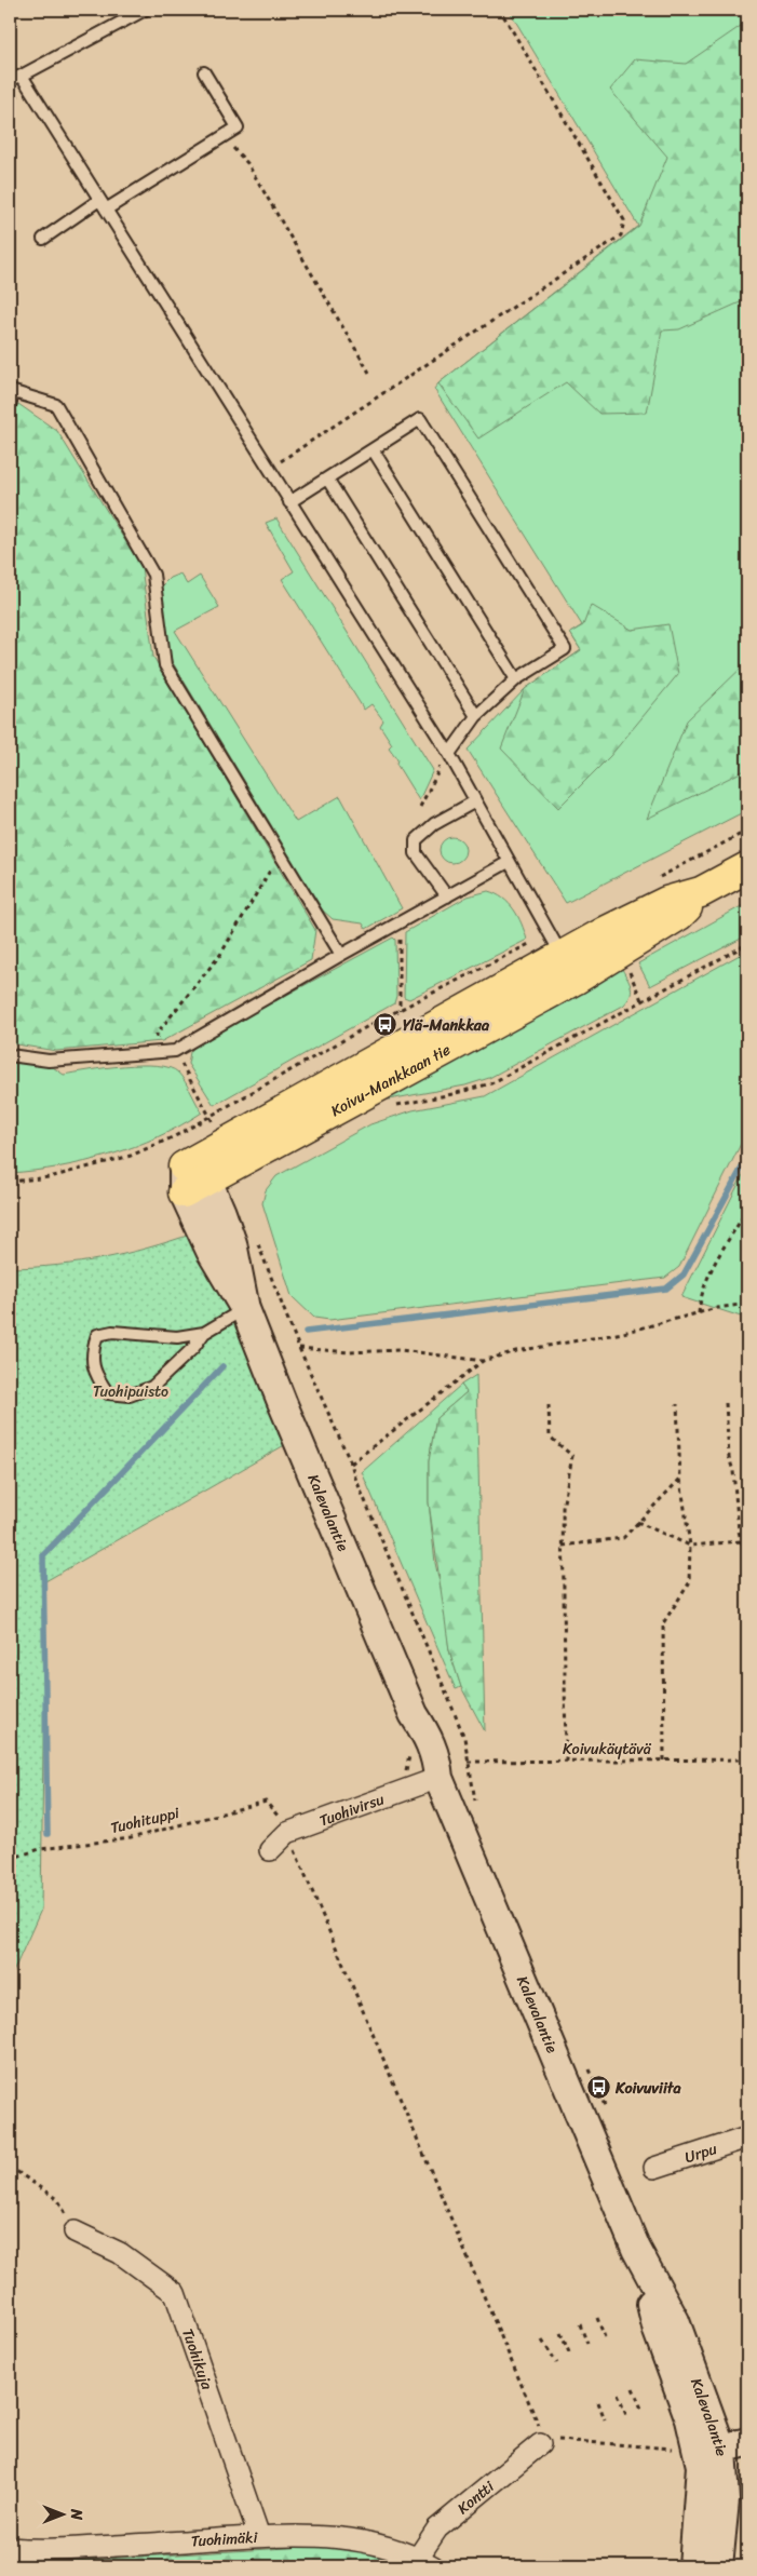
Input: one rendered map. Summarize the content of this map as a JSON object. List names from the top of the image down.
{
  "streets": {
    "main road": ["Koivu-Mankkaan tie", "Kalevalantie"],
    "street": [
      "Tuohivirsu",
      "Urpu",
      "Tuohikuja",
      "Kontti",
      "Tuohimäki"
    ],
    "path": ["Koivukäytävä", "Tuohituppi"]
  },
  "crossings": [
    ["Koivu-Mankkaan tie", "Kalevalantie"],
    ["Kalevalantie", "Tuohivirsu"],
    ["Tuohivirsu", "Tuohituppi"],
    ["Tuohikuja", "Tuohimäki"],
    ["Kontti", "Tuohimäki"]
  ],
  "parks": ["Tuohipuisto"],
  "places": {
    "bus stop": ["Ylä-Mankkaa", "Koivuviita"]
  },
  "north": "right"
}
